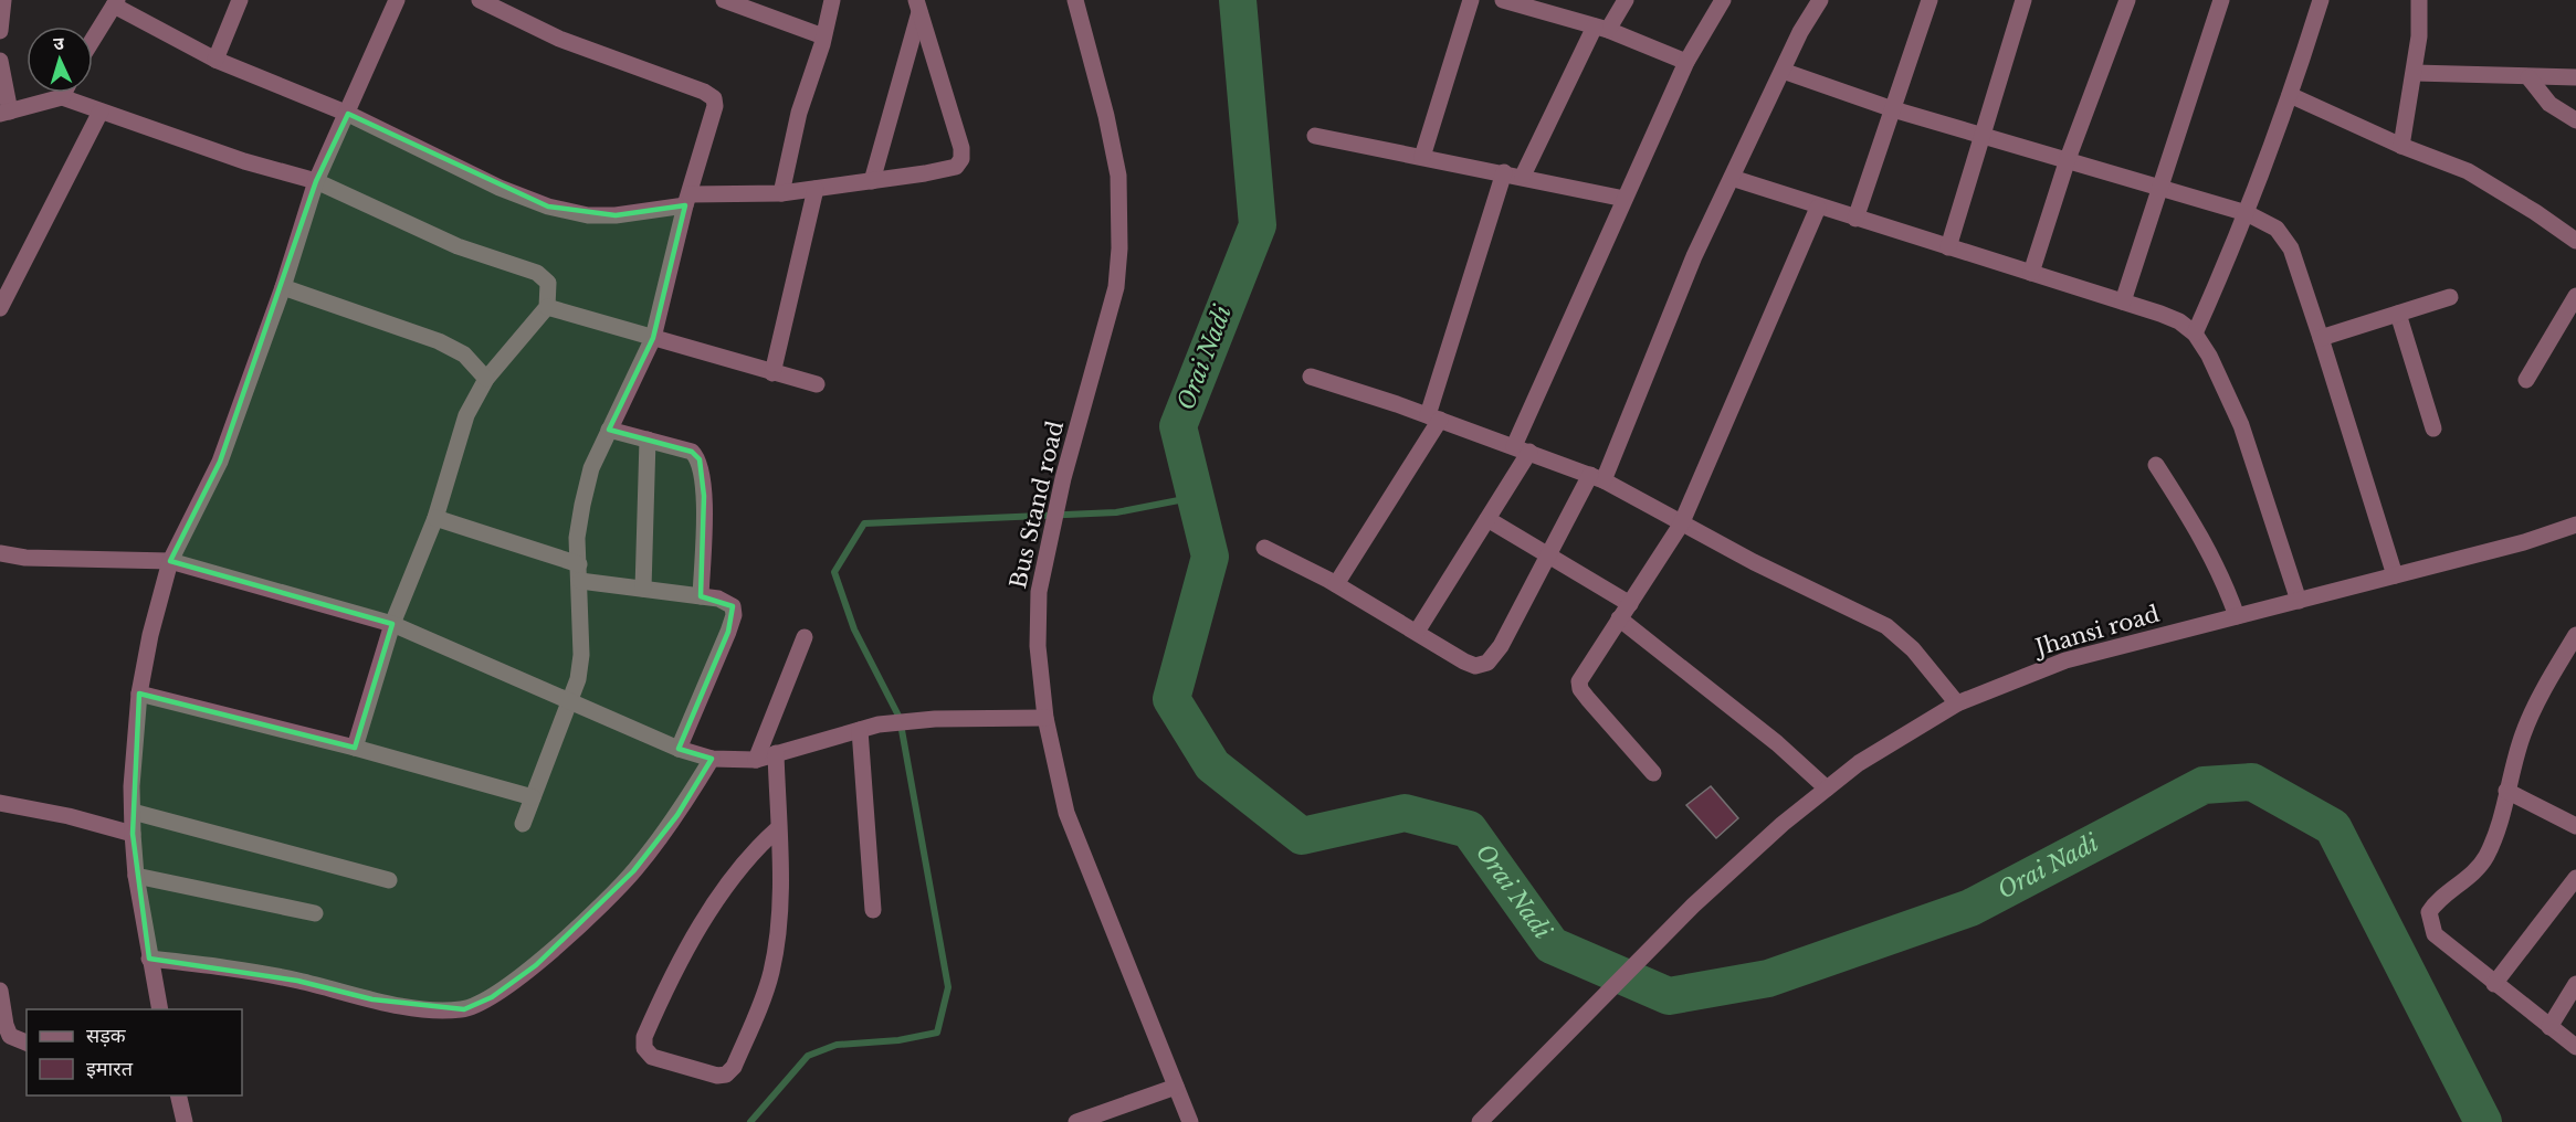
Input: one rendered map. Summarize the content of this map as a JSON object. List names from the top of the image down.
{
  "streets": {
    "street": ["Bus Stand road", "Jhansi road"]
  },
  "water": ["Orai Nadi"],
  "legend": ["सड़क", "इमारत"],
  "north": "top"
}
